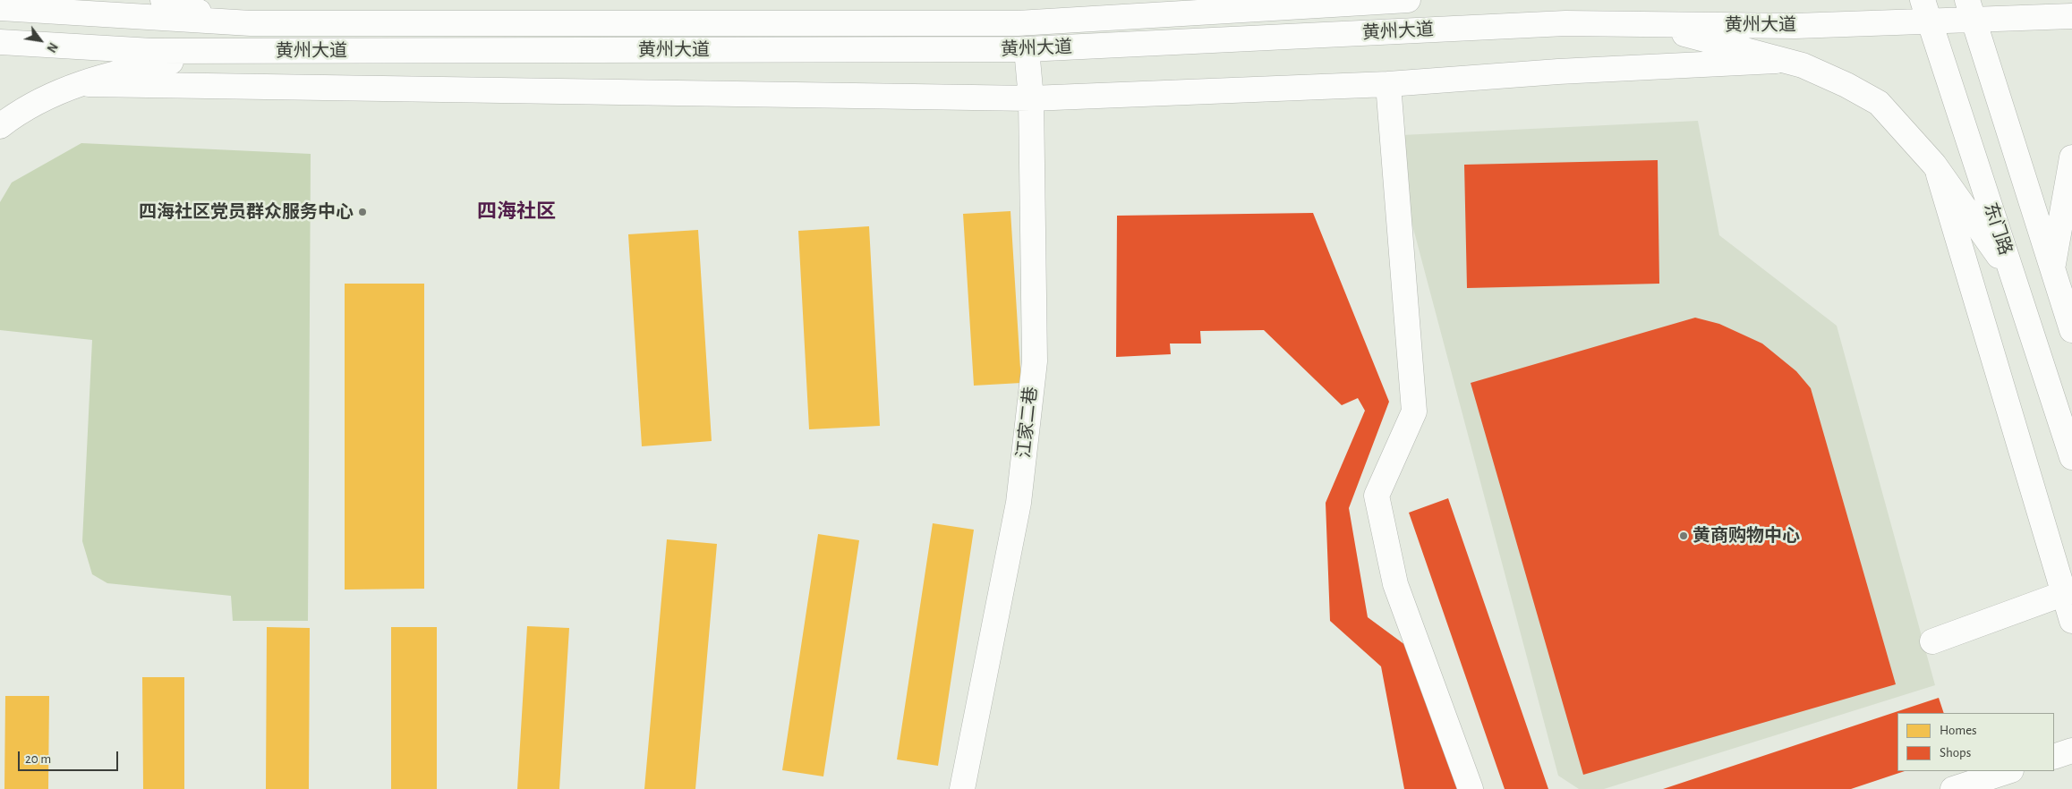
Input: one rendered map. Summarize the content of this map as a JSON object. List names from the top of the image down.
{
  "streets": {
    "main road": ["黄州大道", "东门路", "江家二巷"]
  },
  "crossings": [
    ["黄州大道", "东门路"],
    ["黄州大道", "江家二巷"]
  ],
  "districts": ["四海社区"],
  "places": ["四海社区党员群众服务中心", "黄商购物中心"],
  "legend": ["Homes", "Shops"],
  "scale_bar": "20 m",
  "north": "bottom right"
}
